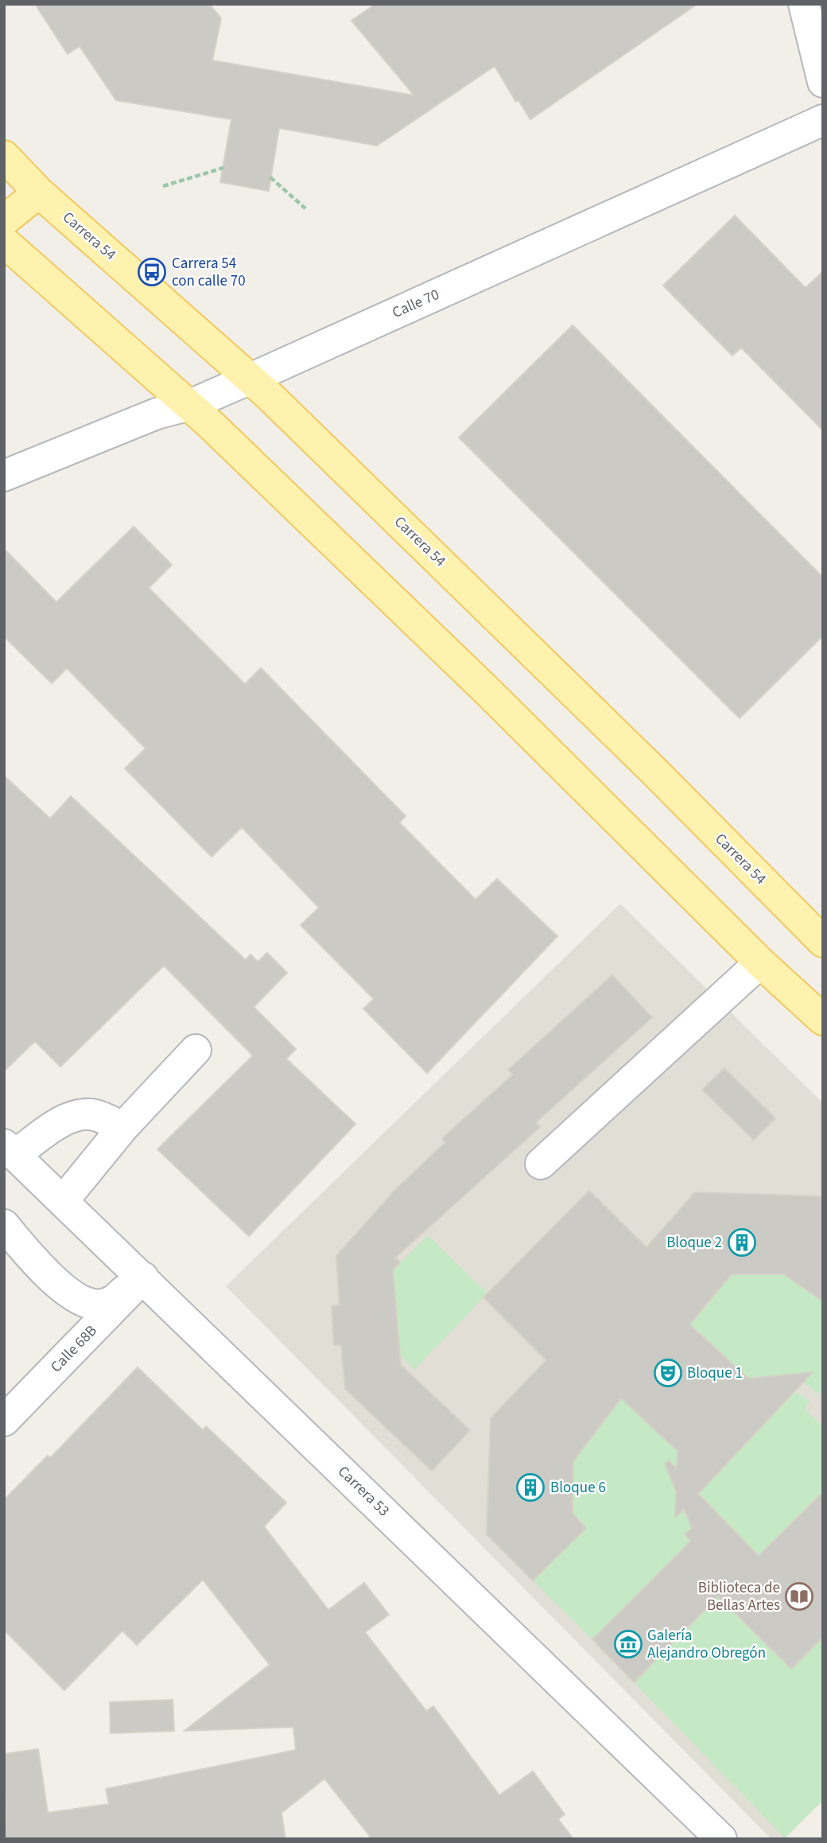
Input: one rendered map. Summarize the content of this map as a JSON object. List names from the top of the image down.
{
  "streets": {
    "main road": ["Carrera 54"],
    "street": ["Calle 70", "Calle 68B", "Carrera 53"]
  },
  "crossings": [
    ["Carrera 54", "Calle 70"],
    ["Calle 68B", "Carrera 53"]
  ],
  "places": {
    "bus stop": ["Carrera 54 con calle 70"],
    "building": ["Bloque 2", "Bloque 6"],
    "theatre": ["Bloque 1"],
    "library": ["Biblioteca de Bellas Artes"],
    "museum": ["Galería Alejandro Obregón"]
  }
}
